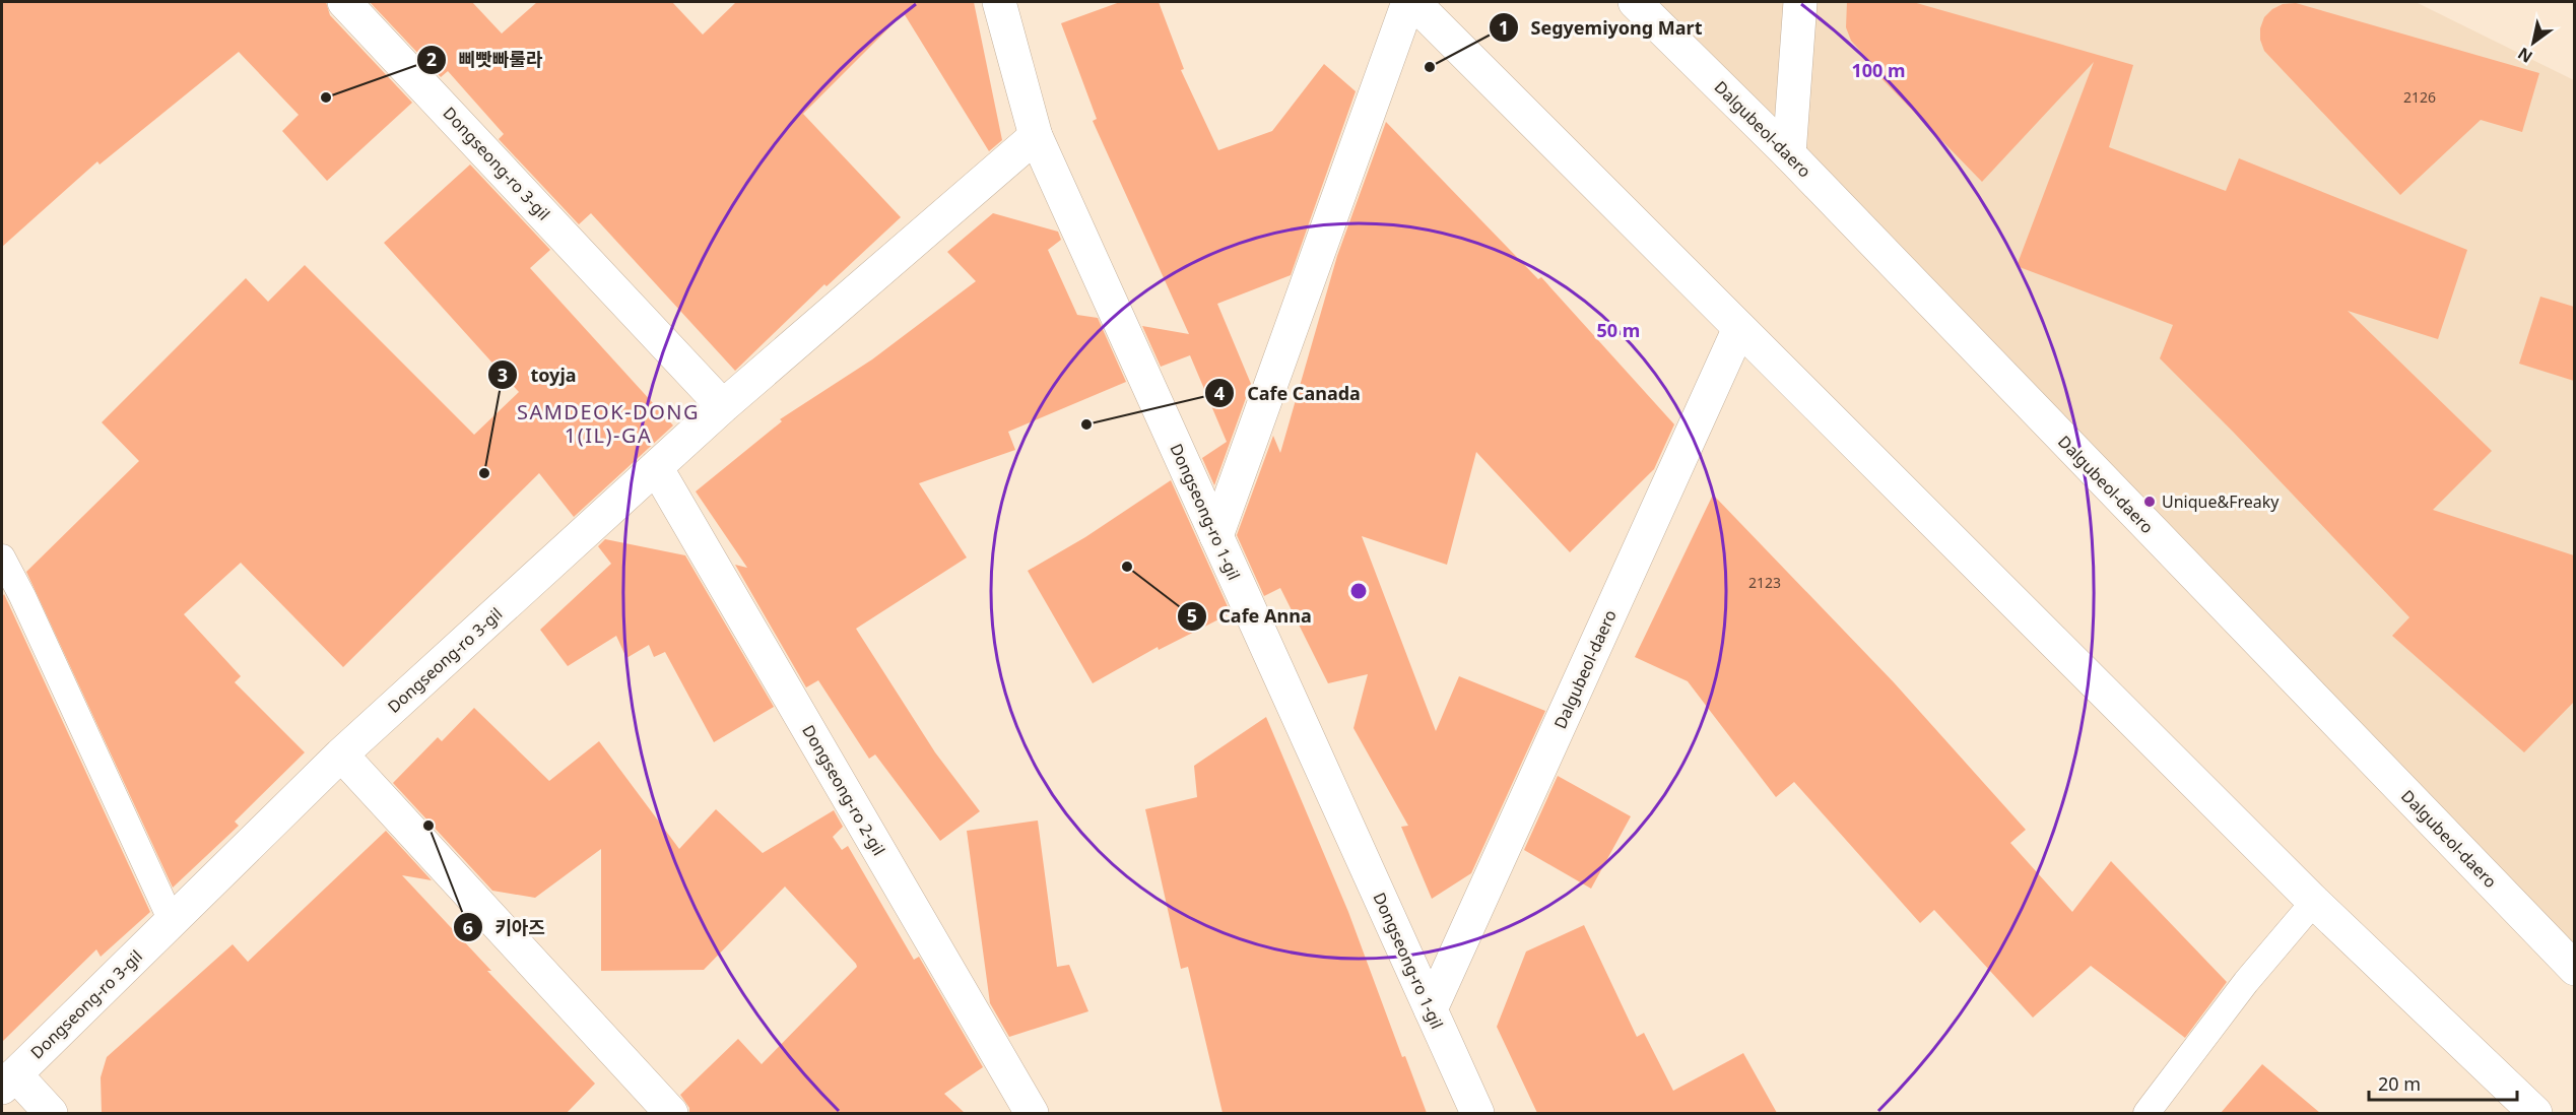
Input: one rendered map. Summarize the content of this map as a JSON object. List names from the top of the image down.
{
  "streets": {
    "street": [
      "Dalgubeol-daero",
      "Dongseong-ro 3-gil",
      "Dongseong-ro 1-gil",
      "Dongseong-ro 2-gil"
    ]
  },
  "crossings": [
    ["Dalgubeol-daero", "Dongseong-ro 1-gil"],
    ["Dongseong-ro 3-gil", "Dongseong-ro 1-gil"],
    ["Dongseong-ro 3-gil", "Dongseong-ro 2-gil"]
  ],
  "districts": ["SAMDEOK-DONG 1(IL)-GA"],
  "places": [
    "Segyemiyong Mart",
    "삐빳빠룰라",
    "Cafe Canada",
    "toyja",
    "Unique&Freaky",
    "Cafe Anna",
    "키아즈"
  ],
  "house_numbers": ["2126", "2123"],
  "scale_bar": "20 m",
  "north": "bottom left",
  "rings": ["100 m", "50 m"]
}
